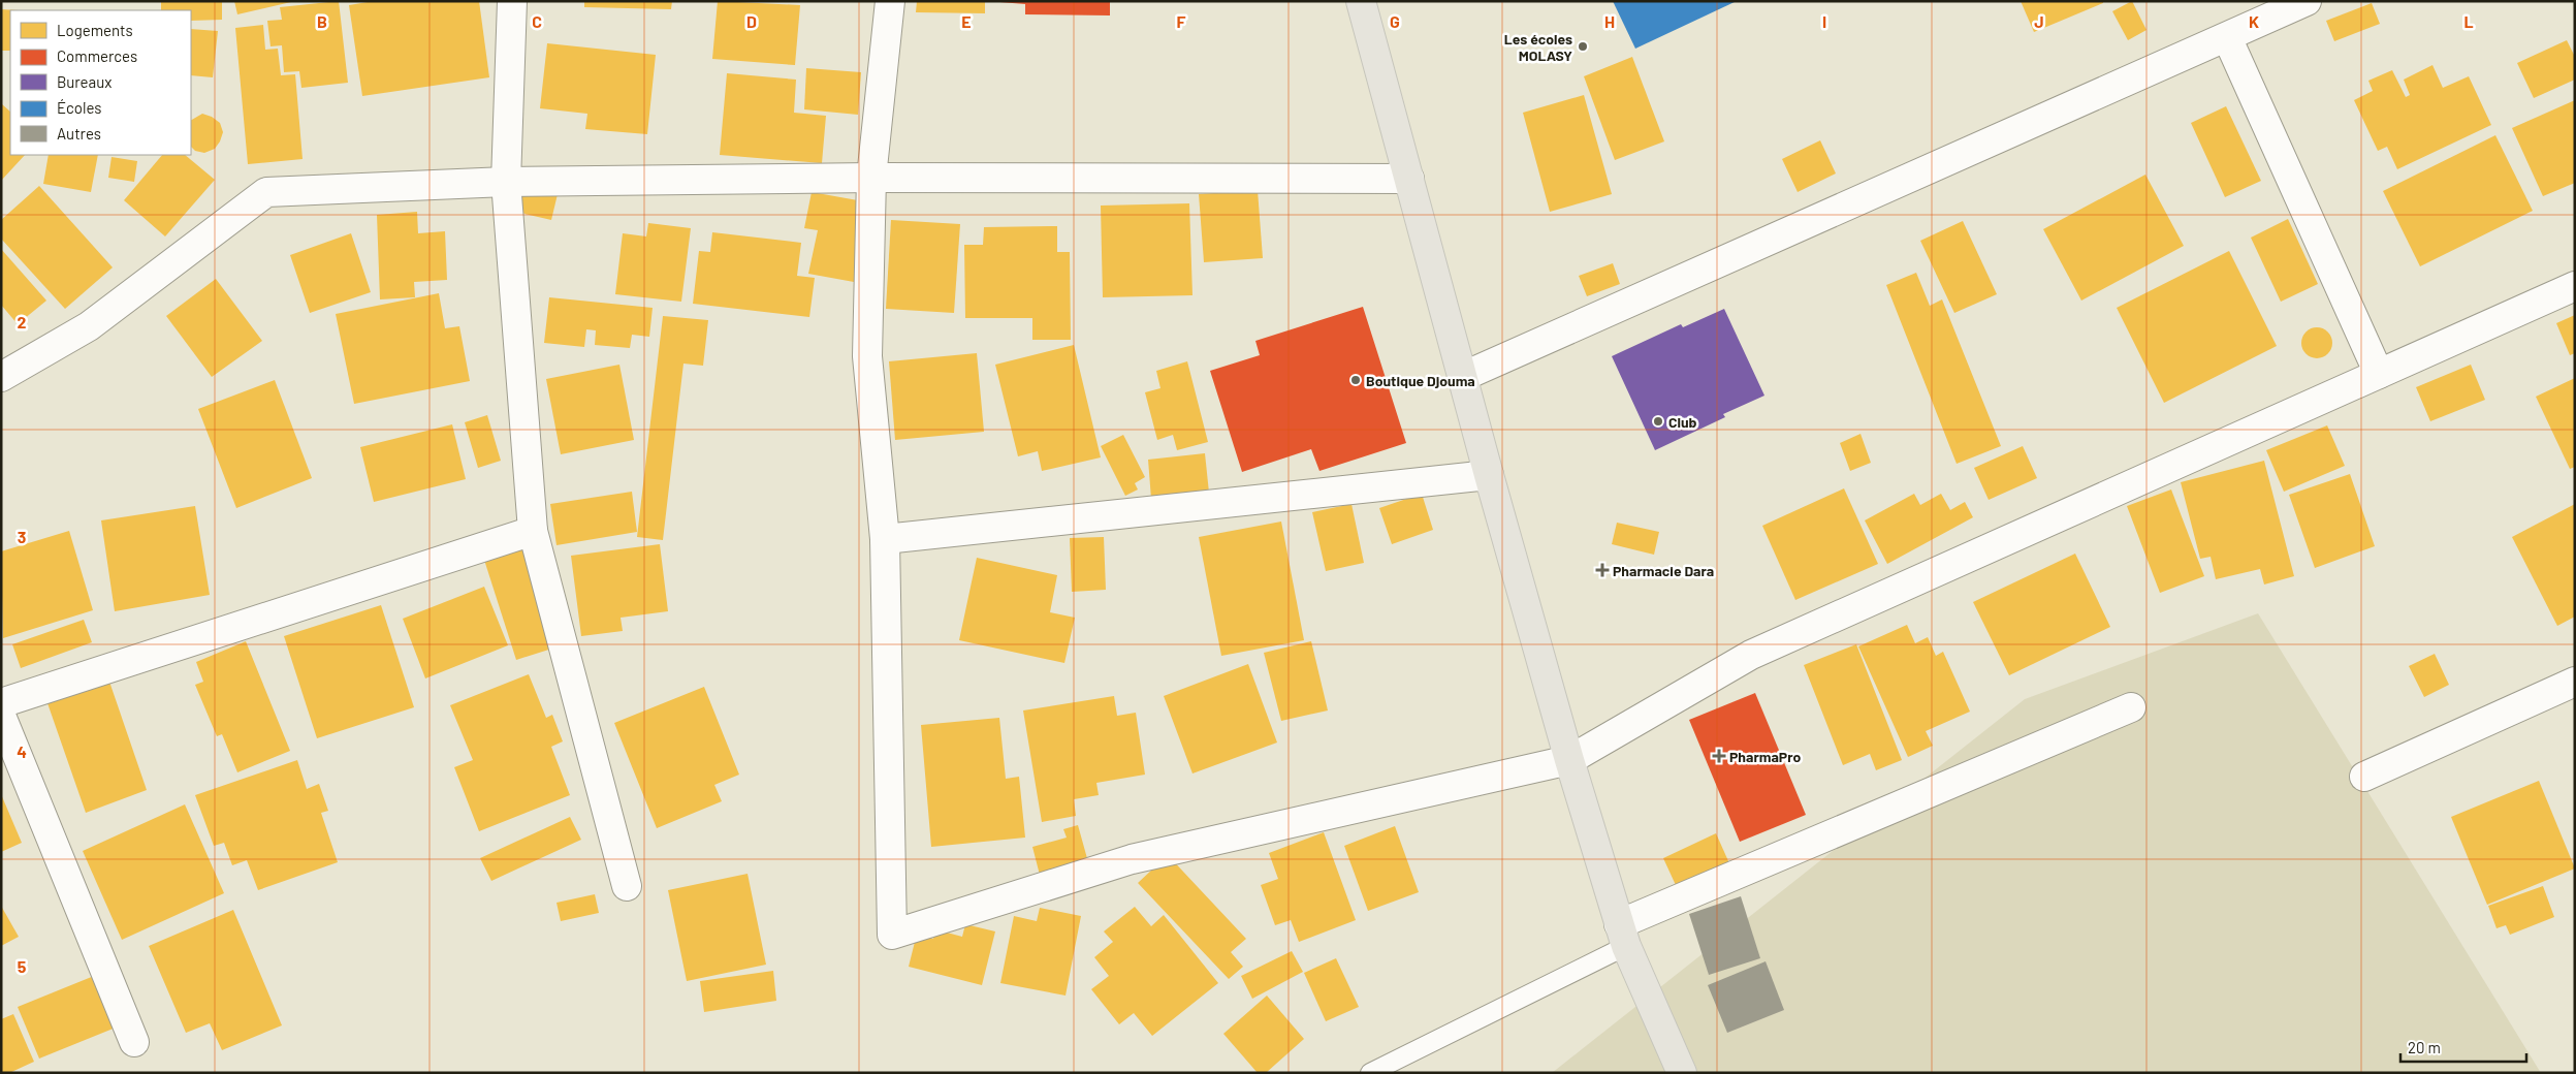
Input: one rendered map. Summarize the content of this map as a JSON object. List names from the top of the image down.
{
  "places": {
    "other": ["Les écoles MOLASY", "Boutique Djouma", "Club"],
    "health": ["Pharmacie Dara", "PharmaPro"]
  },
  "legend": [
    "Logements",
    "Commerces",
    "Bureaux",
    "Écoles",
    "Autres"
  ],
  "scale_bar": "20 m",
  "grid": {
    "columns": [
      "B",
      "C",
      "D",
      "E",
      "F",
      "G",
      "H",
      "I",
      "J",
      "K",
      "L"
    ],
    "rows": [
      "2",
      "3",
      "4",
      "5"
    ]
  }
}
